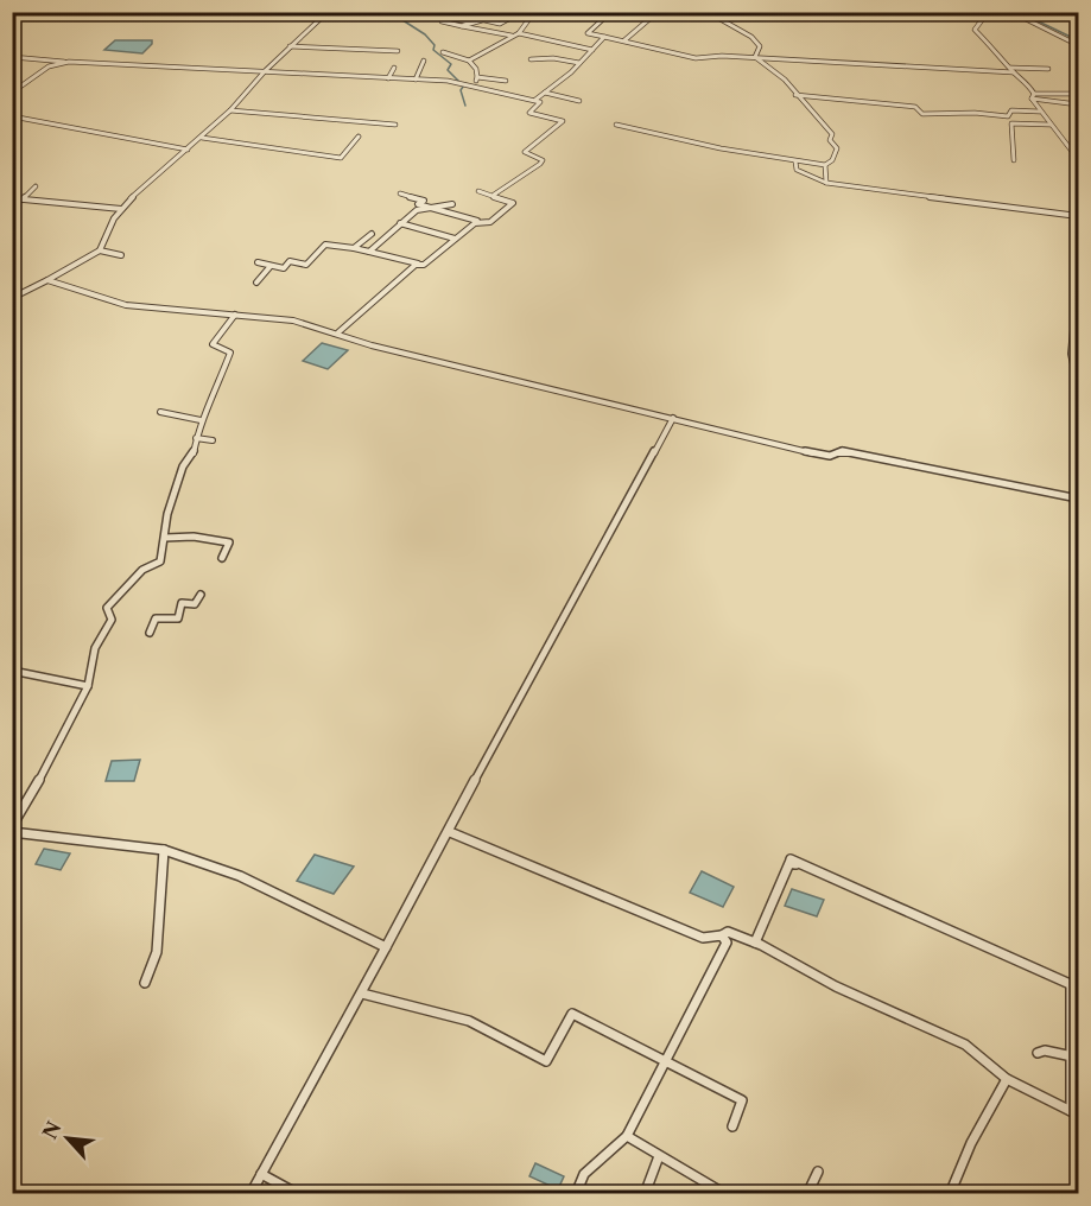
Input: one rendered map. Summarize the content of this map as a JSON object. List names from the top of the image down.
{
  "north": "top left"
}
